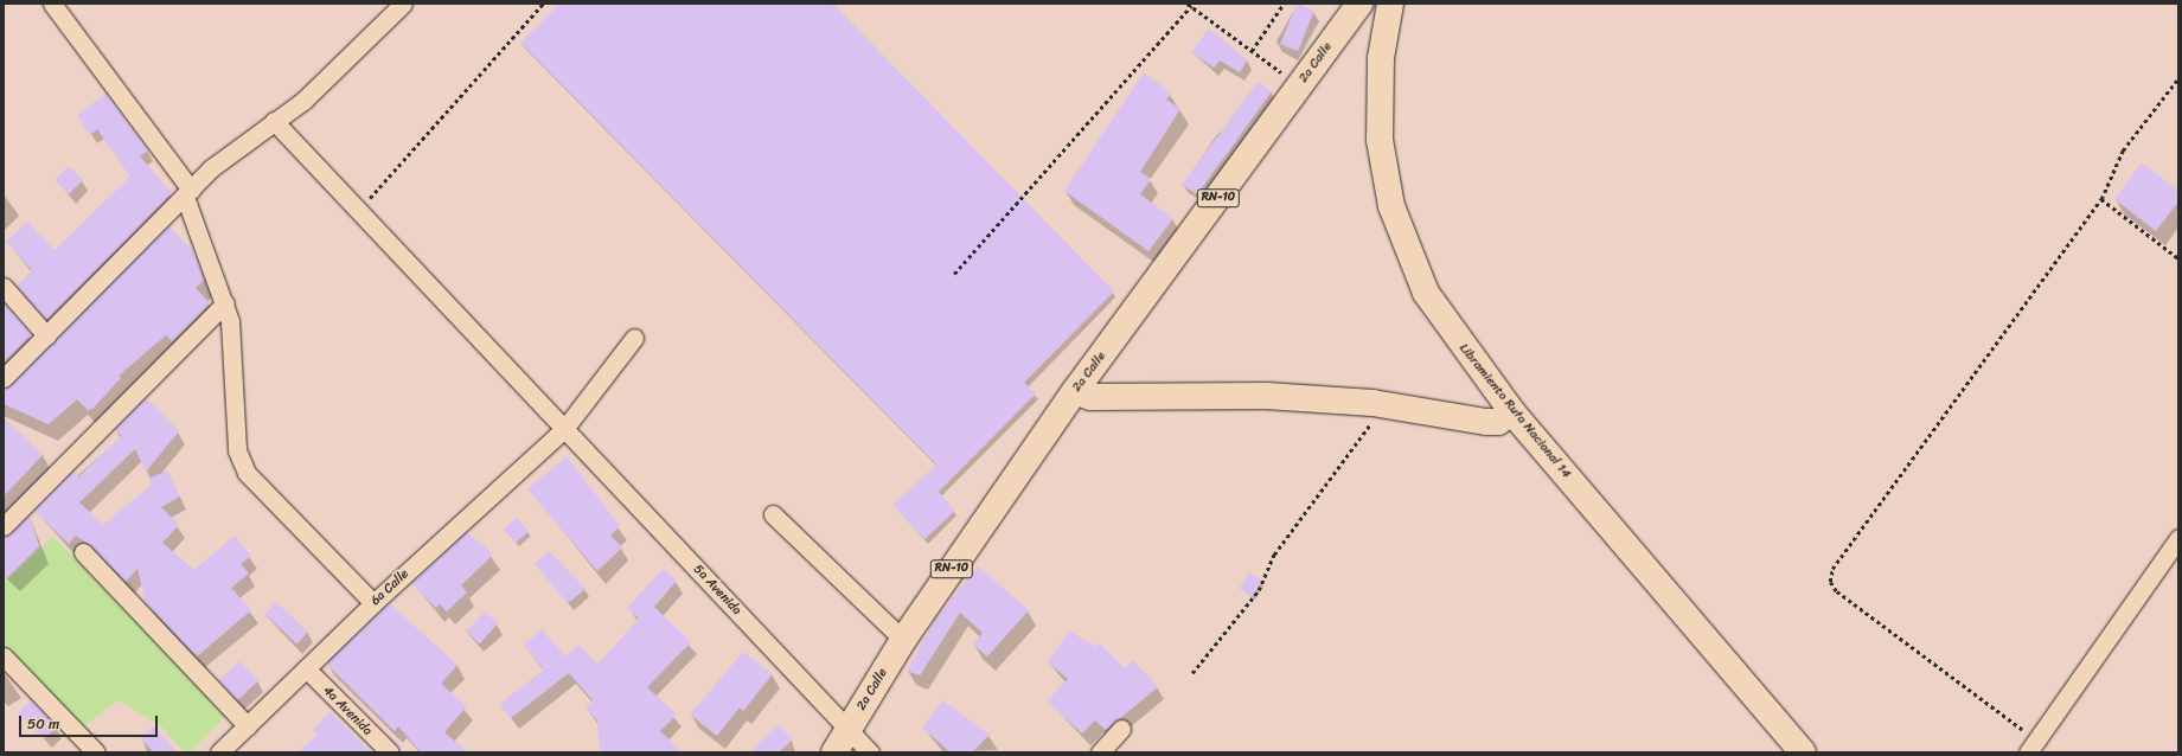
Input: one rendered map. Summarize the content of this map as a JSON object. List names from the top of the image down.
{
  "streets": {
    "main road": ["2a Calle", "RN-10", "Libramiento Ruta Nacional 14"],
    "street": ["6a Calle", "5a Avenida", "4a Avenida"]
  },
  "crossings": [
    ["2a Calle", "5a Avenida"],
    ["6a Calle", "5a Avenida"],
    ["6a Calle", "4a Avenida"]
  ],
  "scale_bar": "50 m"
}
